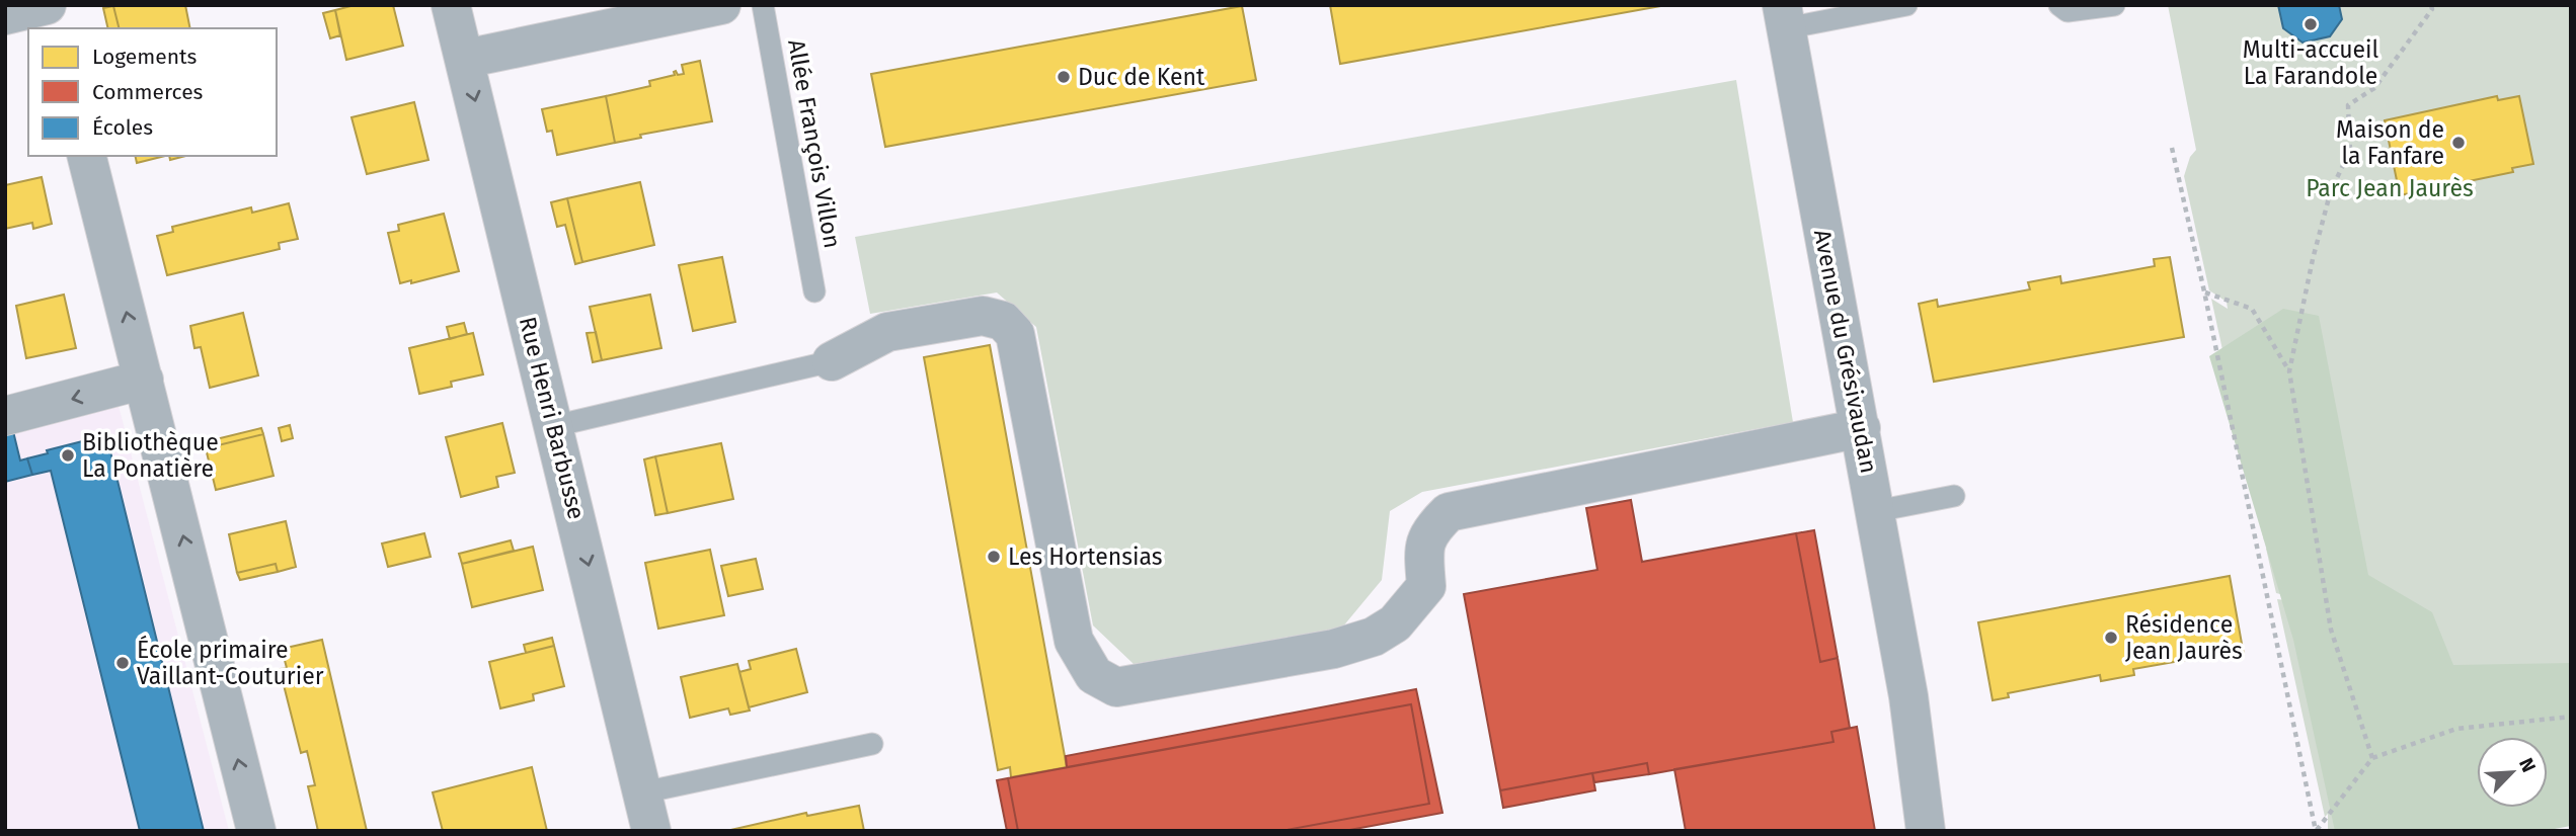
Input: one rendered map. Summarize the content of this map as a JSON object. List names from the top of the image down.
{
  "streets": {
    "street": ["Avenue du Grésivaudan", "Rue Henri Barbusse"],
    "lane": ["Allée François Villon"]
  },
  "one_way": ["Rue Henri Barbusse"],
  "parks": ["Parc Jean Jaurès"],
  "places": [
    "Multi-accueil La Farandole",
    "Duc de Kent",
    "Maison de la Fanfare",
    "Bibliothèque La Ponatière",
    "Les Hortensias",
    "Résidence Jean Jaurès",
    "École primaire Vaillant-Couturier"
  ],
  "legend": ["Logements", "Commerces", "Écoles"],
  "north": "top right"
}
